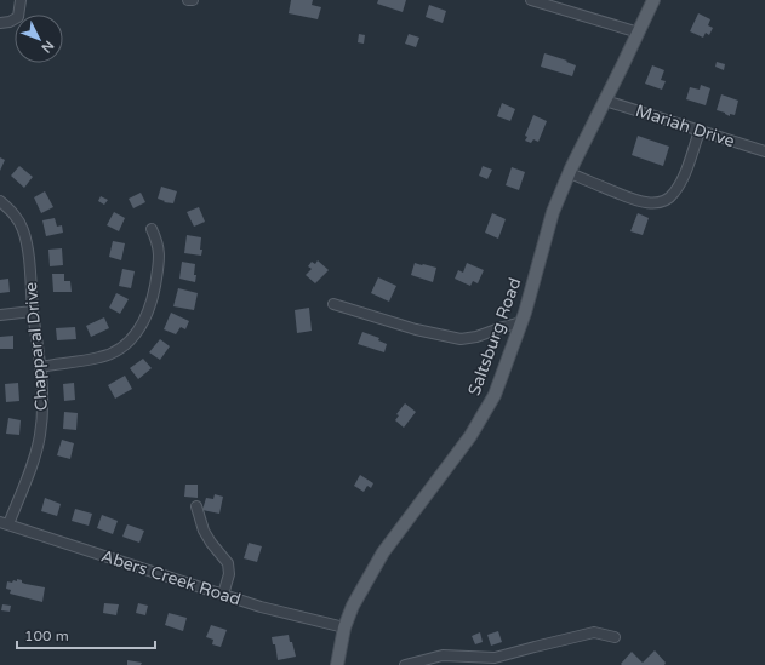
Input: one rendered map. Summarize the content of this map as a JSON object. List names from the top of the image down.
{
  "streets": {
    "main road": ["Saltsburg Road"],
    "street": ["Mariah Drive", "Chapparal Drive", "Abers Creek Road"]
  },
  "crossings": [
    ["Mariah Drive", "Saltsburg Road"],
    ["Saltsburg Road", "Abers Creek Road"],
    ["Chapparal Drive", "Abers Creek Road"]
  ],
  "scale_bar": "100 m",
  "north": "bottom right"
}
